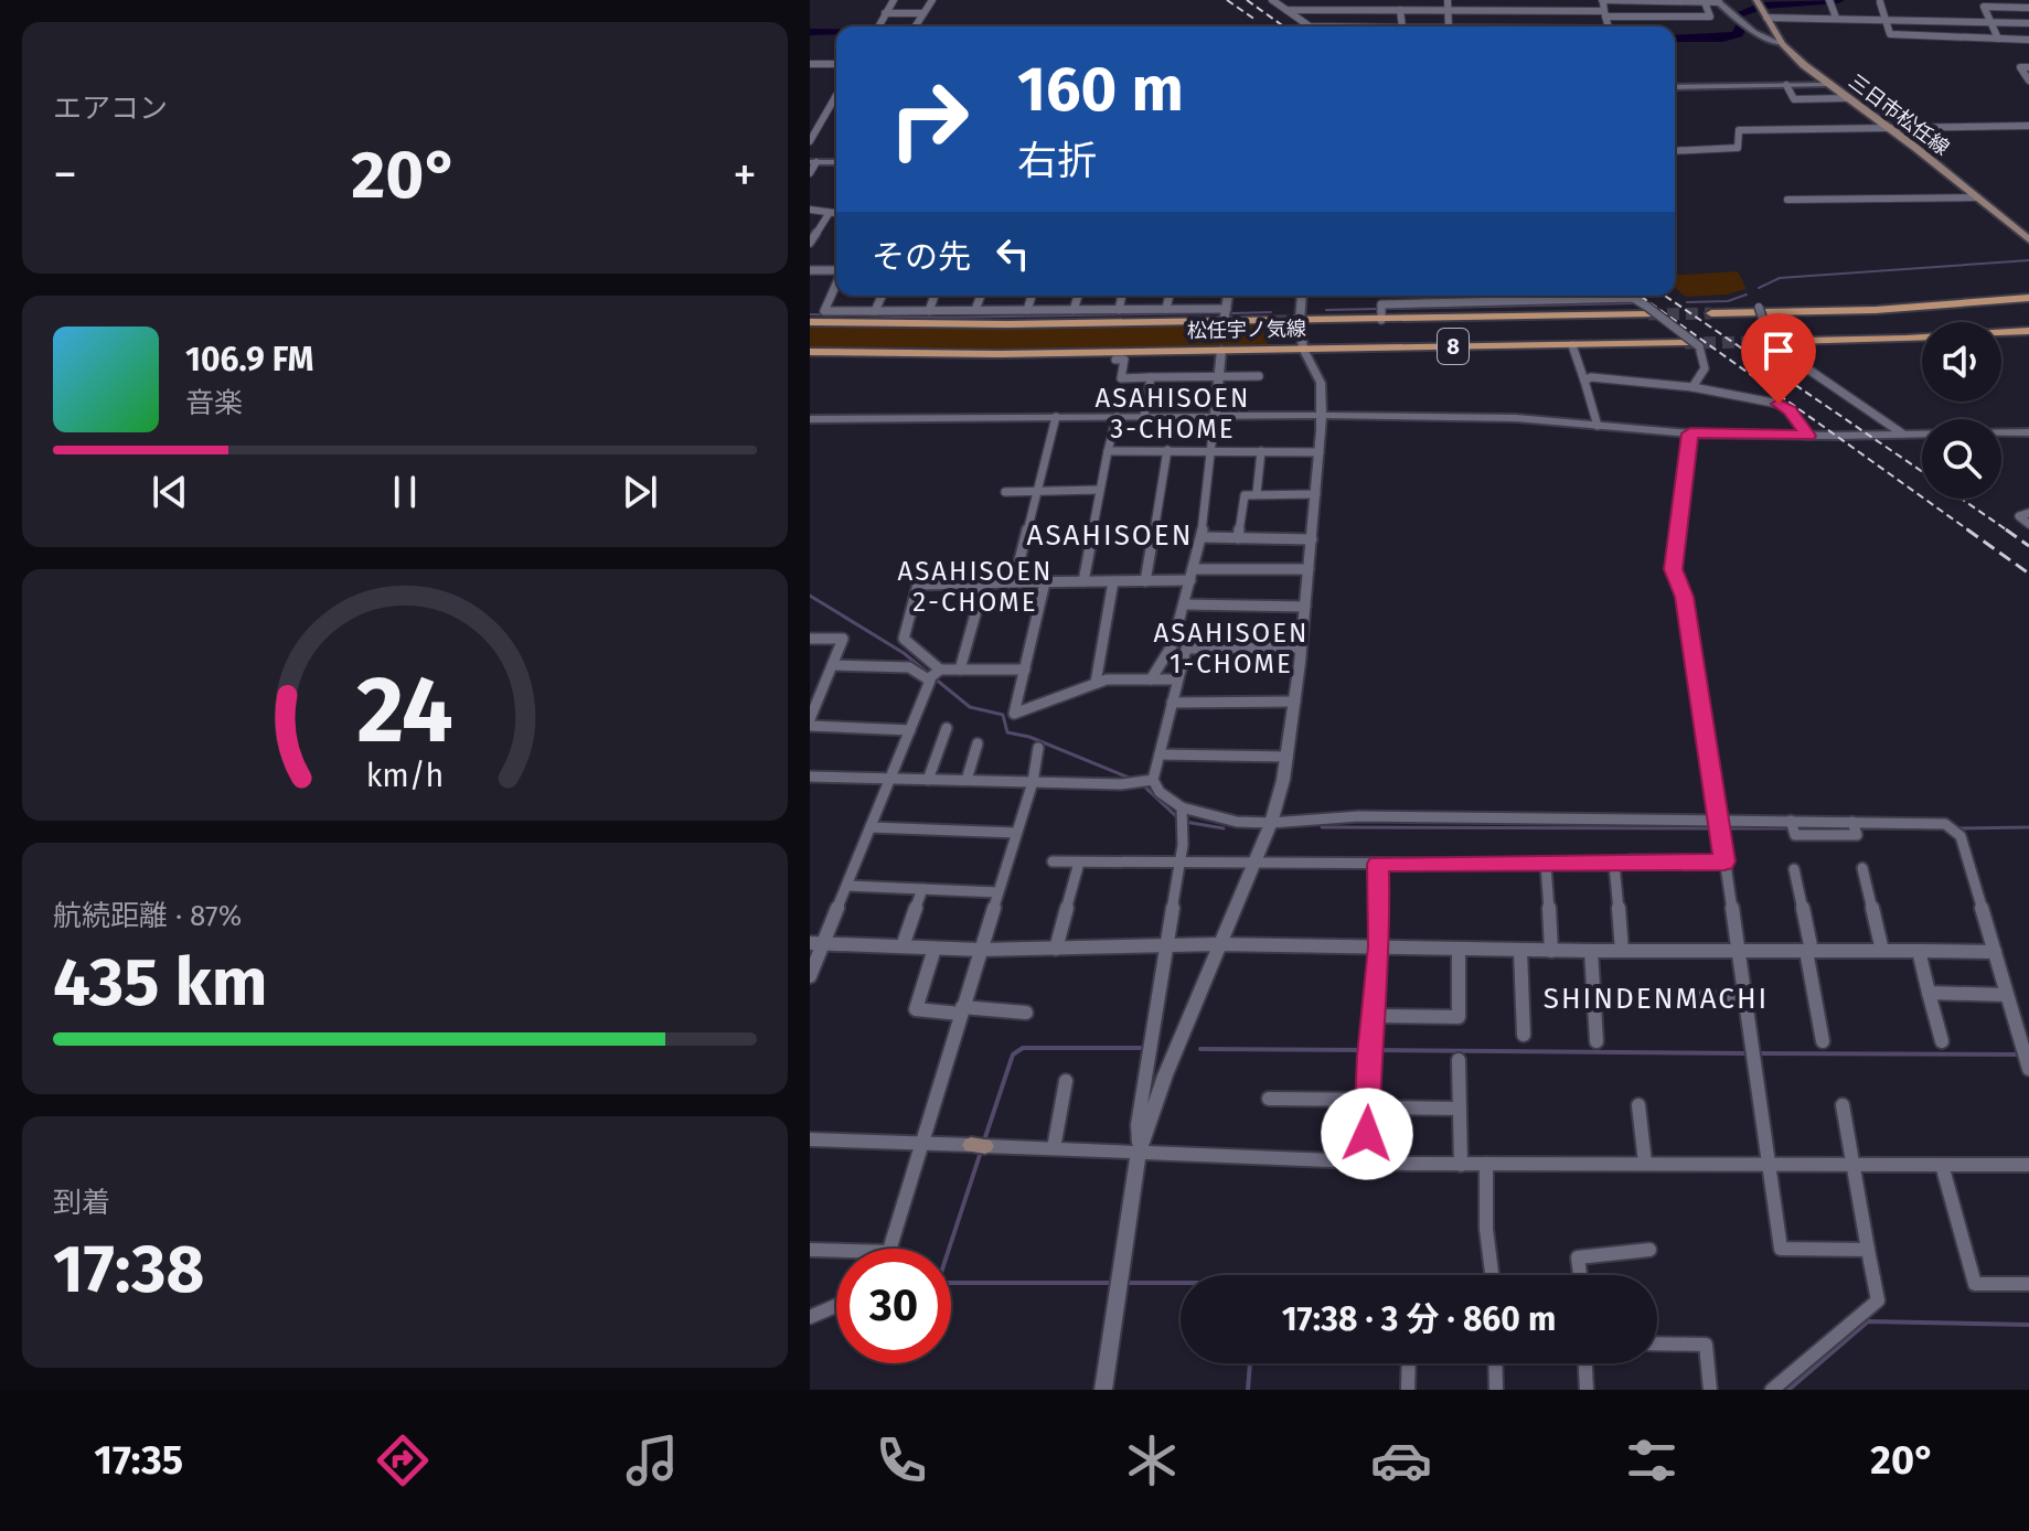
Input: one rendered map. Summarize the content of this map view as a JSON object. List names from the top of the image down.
{
  "streets": {
    "main road": ["三日市松任線", "松任宇ノ気線", "8"]
  },
  "districts": [
    "ASAHISOEN 3-CHOME",
    "ASAHISOEN",
    "ASAHISOEN 2-CHOME",
    "ASAHISOEN 1-CHOME",
    "SHINDENMACHI"
  ],
  "page": {
    "tile": [
      "エアコン",
      ["航続距離 · 87%", "435 km"],
      ["到着", "17:38"]
    ],
    "turn": ["160 m", "右折"],
    "heat": ["−", "20°", "+"],
    "then": "その先",
    "song": ["106.9 FM", "音楽"],
    "limit": "30",
    "trip": "17:38 · 3 分 · 860 m",
    "tabs": ["17:35", "20°"],
    "gauge": ["24", "km/h"]
  }
}
